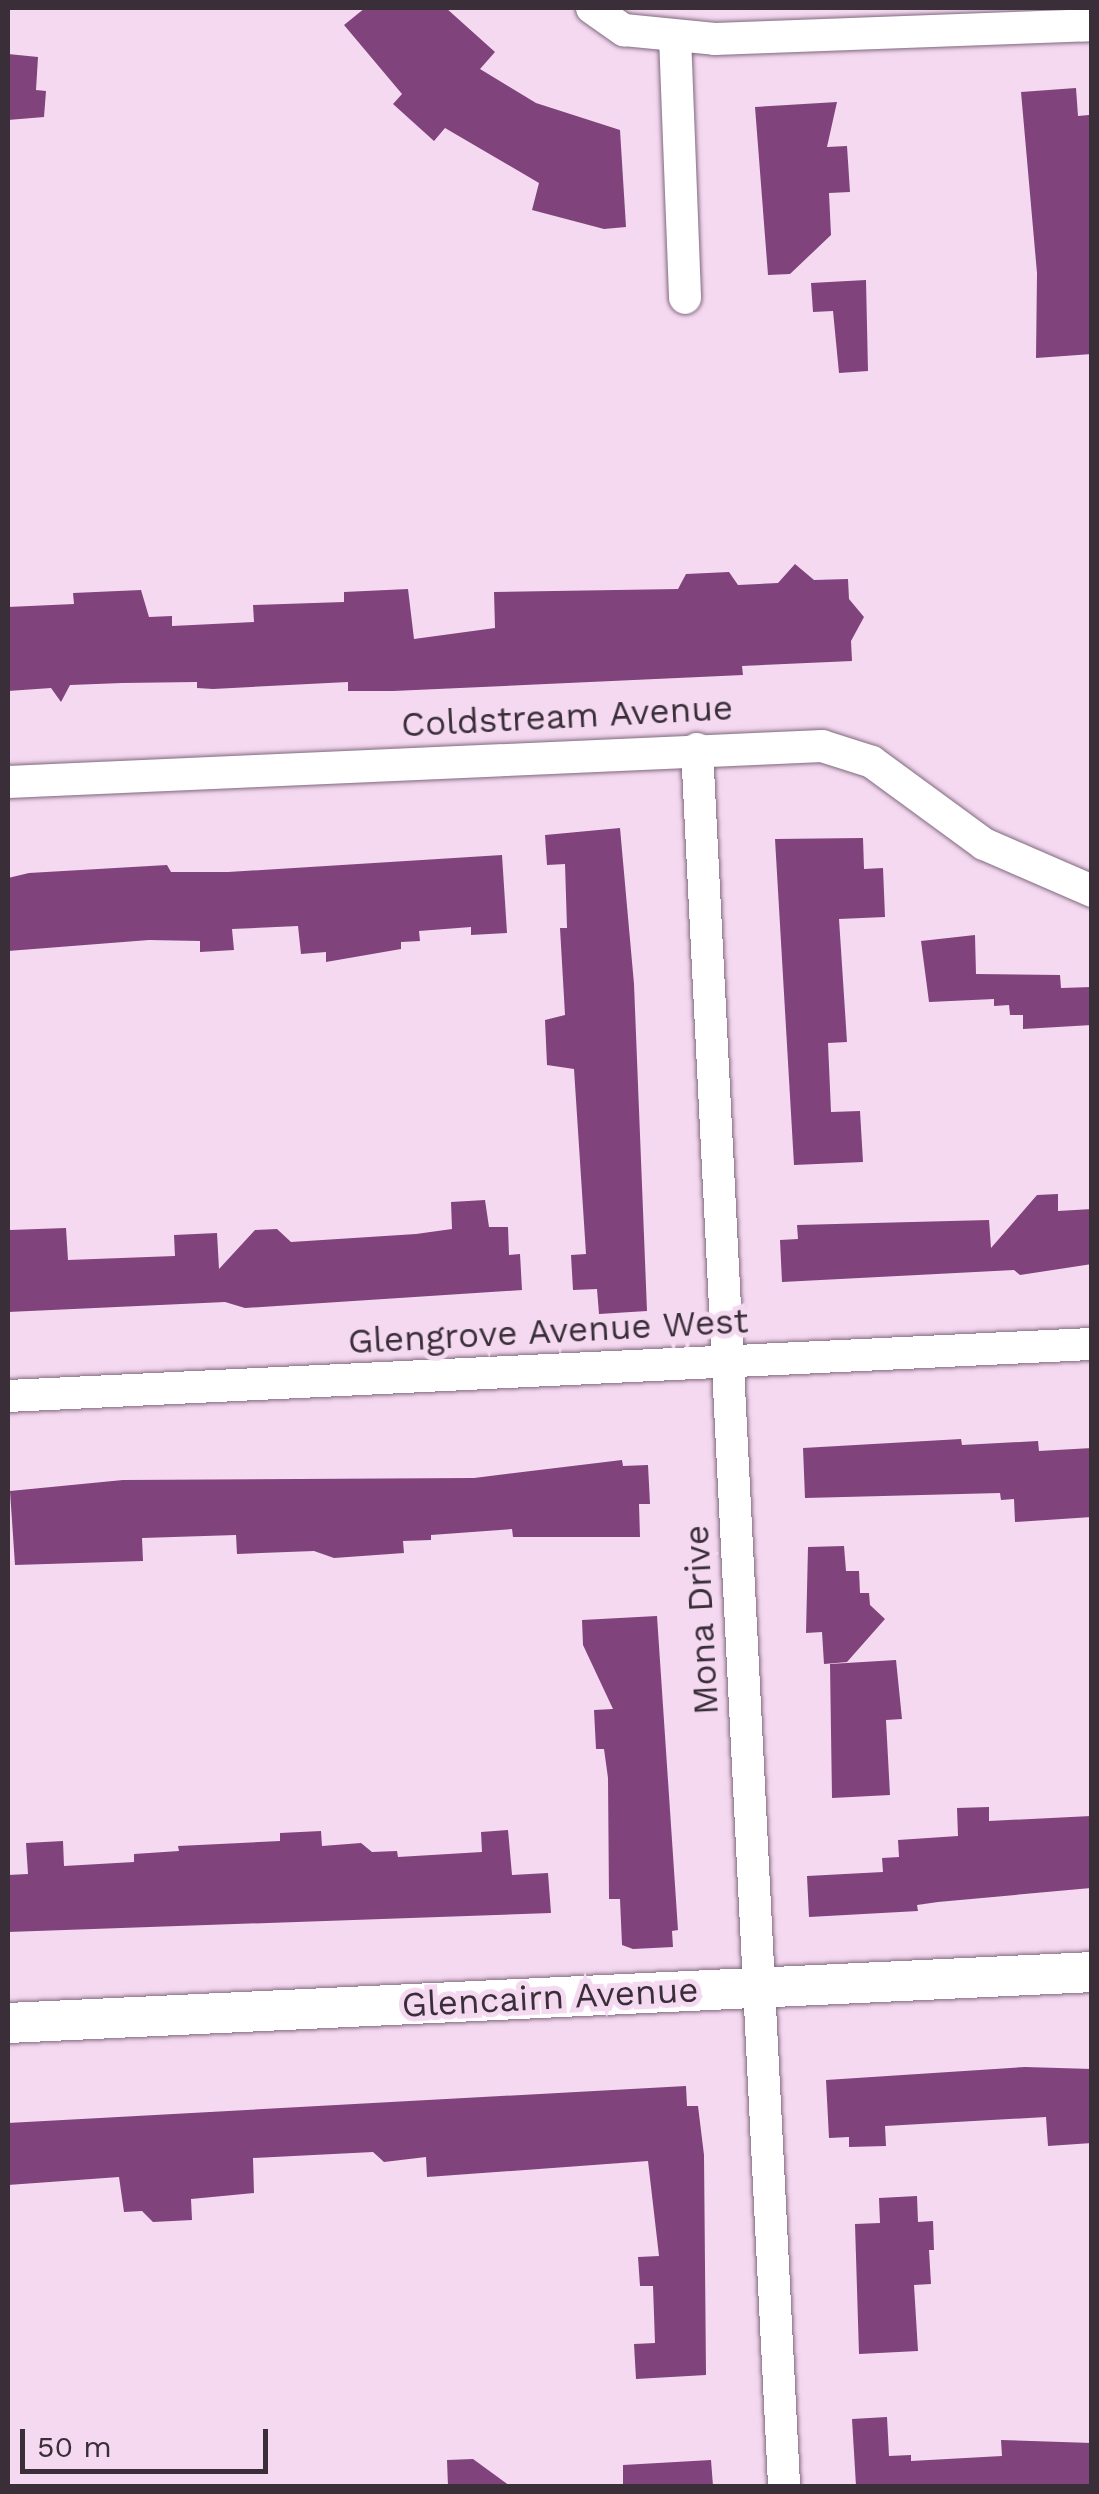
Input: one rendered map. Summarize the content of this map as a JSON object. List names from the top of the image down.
{
  "streets": {
    "street": [
      "Coldstream Avenue",
      "Glengrove Avenue West",
      "Mona Drive",
      "Glencairn Avenue"
    ]
  },
  "crossings": [
    ["Coldstream Avenue", "Mona Drive"],
    ["Glengrove Avenue West", "Mona Drive"],
    ["Mona Drive", "Glencairn Avenue"]
  ],
  "scale_bar": "50 m"
}
